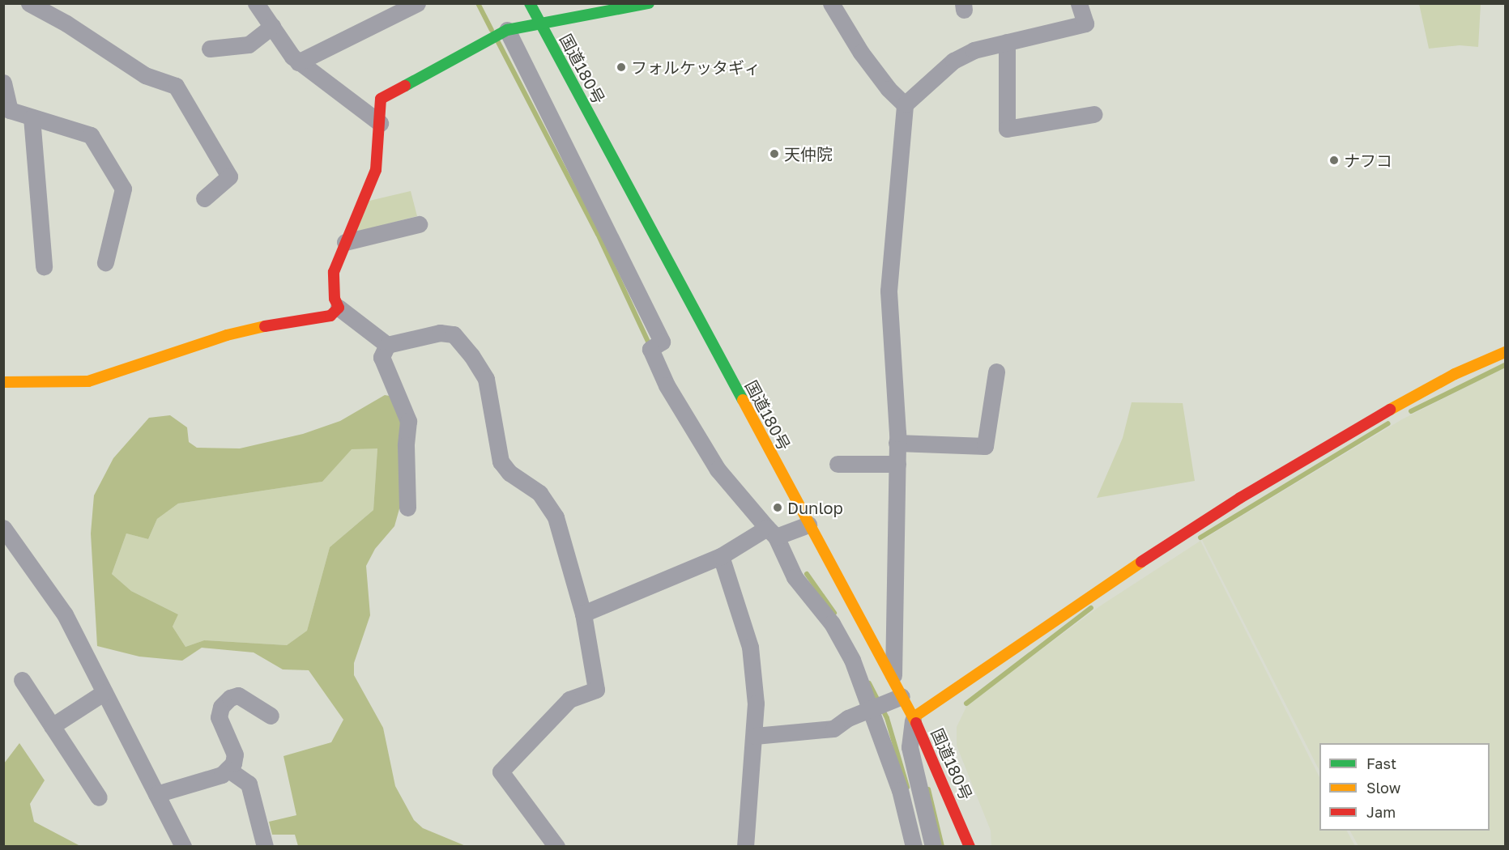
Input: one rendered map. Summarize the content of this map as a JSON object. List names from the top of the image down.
{
  "streets": {
    "main road": ["国道180号"]
  },
  "places": [
    "フォルケッタギィ",
    "天仲院",
    "ナフコ",
    "Dunlop"
  ],
  "legend": ["Fast", "Slow", "Jam"]
}
